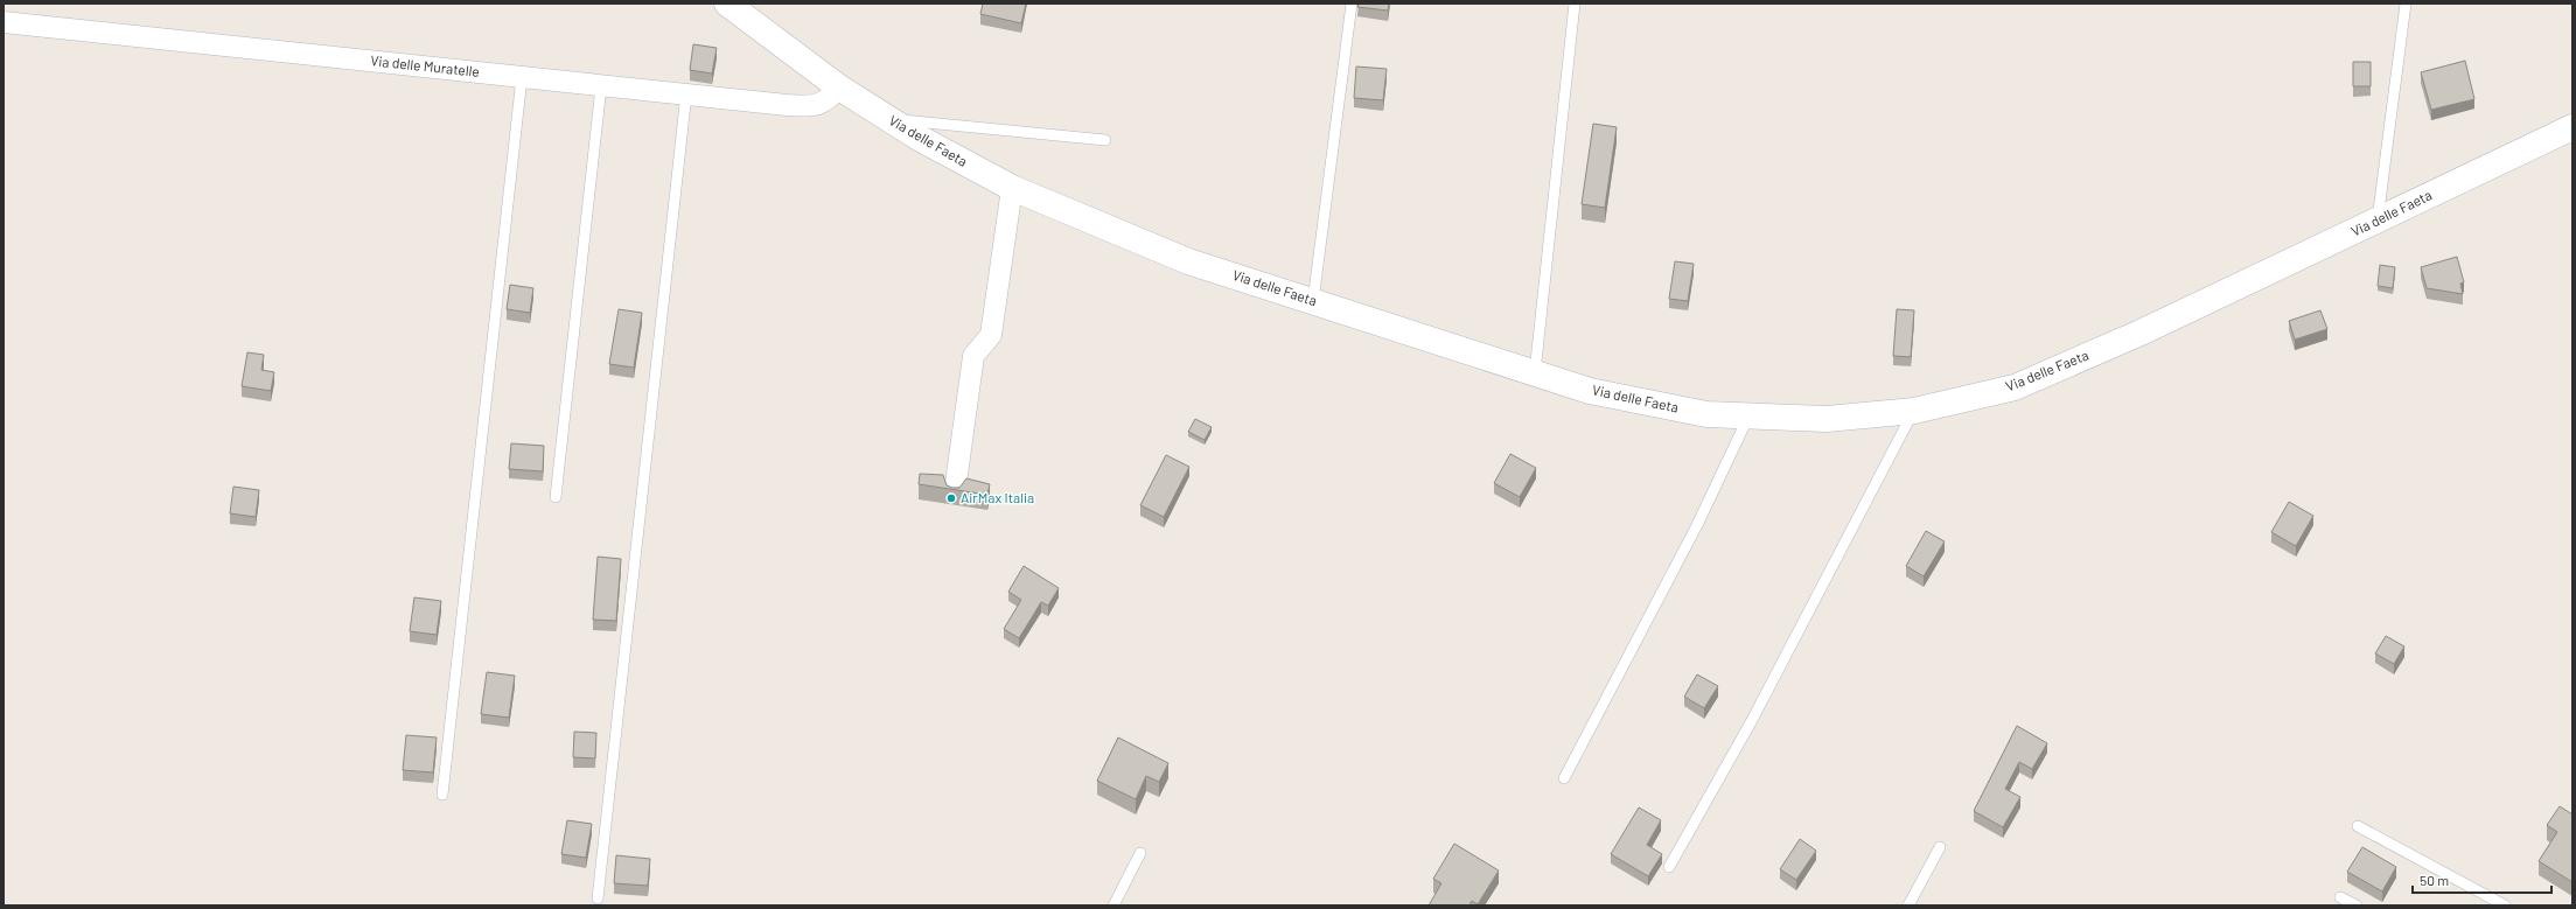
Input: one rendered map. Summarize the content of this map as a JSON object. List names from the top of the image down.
{
  "streets": {
    "street": ["Via delle Muratelle", "Via delle Faeta"]
  },
  "crossings": [
    ["Via delle Muratelle", "Via delle Faeta"]
  ],
  "places": ["AirMax Italia"],
  "scale_bar": "50 m"
}
